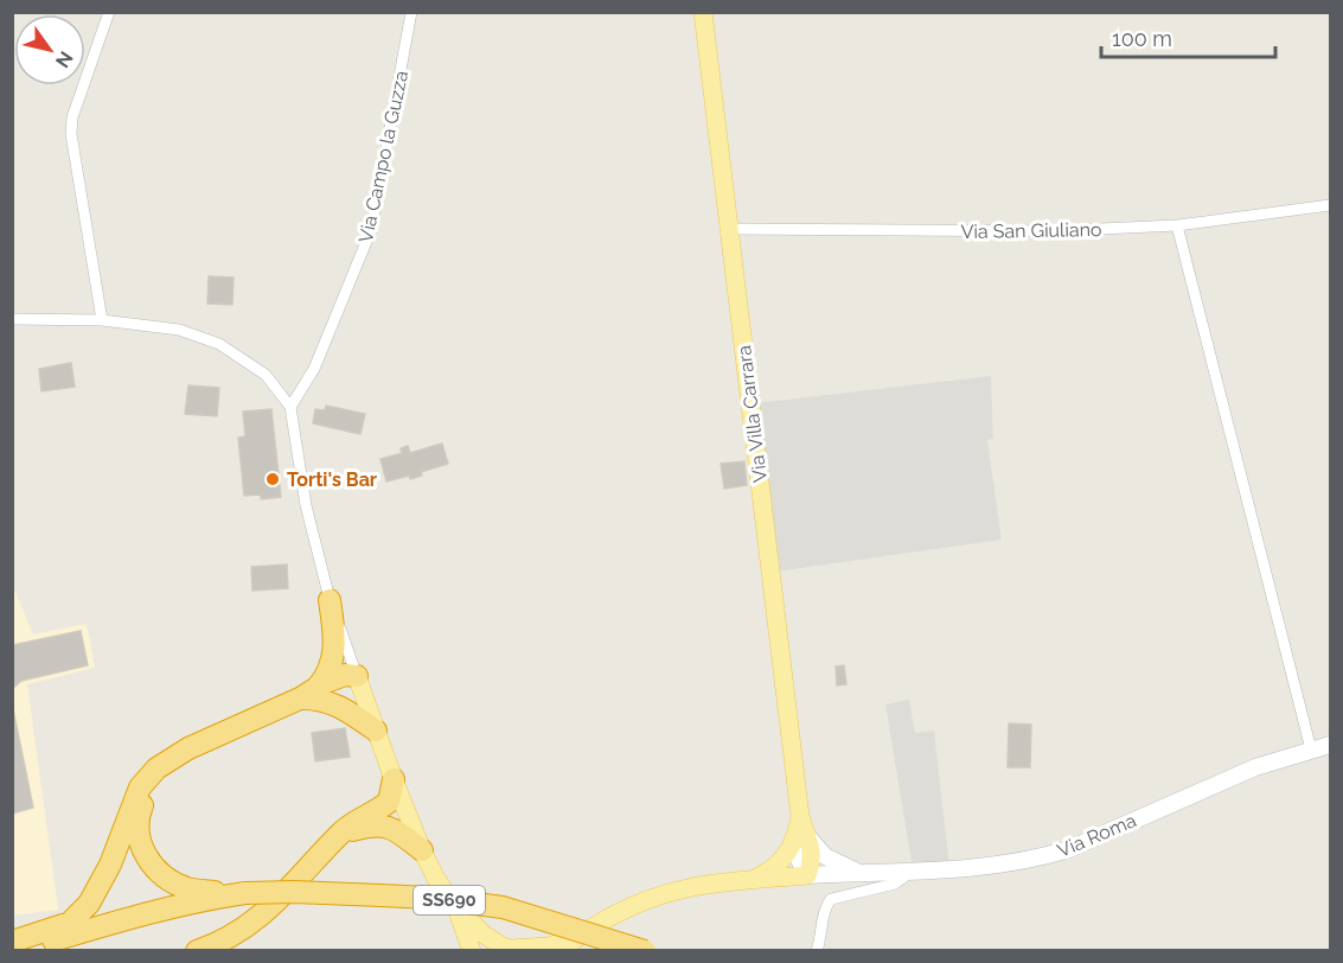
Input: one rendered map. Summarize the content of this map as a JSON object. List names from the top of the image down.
{
  "streets": {
    "highway": ["SS690"],
    "main road": ["Via Villa Carrara", "Via Roma"],
    "street": ["Via Campo la Guzza", "Via San Giuliano"]
  },
  "crossings": [
    ["Via San Giuliano", "Via Villa Carrara"],
    ["Via Villa Carrara", "Via Roma"]
  ],
  "places": ["Torti's Bar"],
  "scale_bar": "100 m",
  "north": "bottom right"
}
